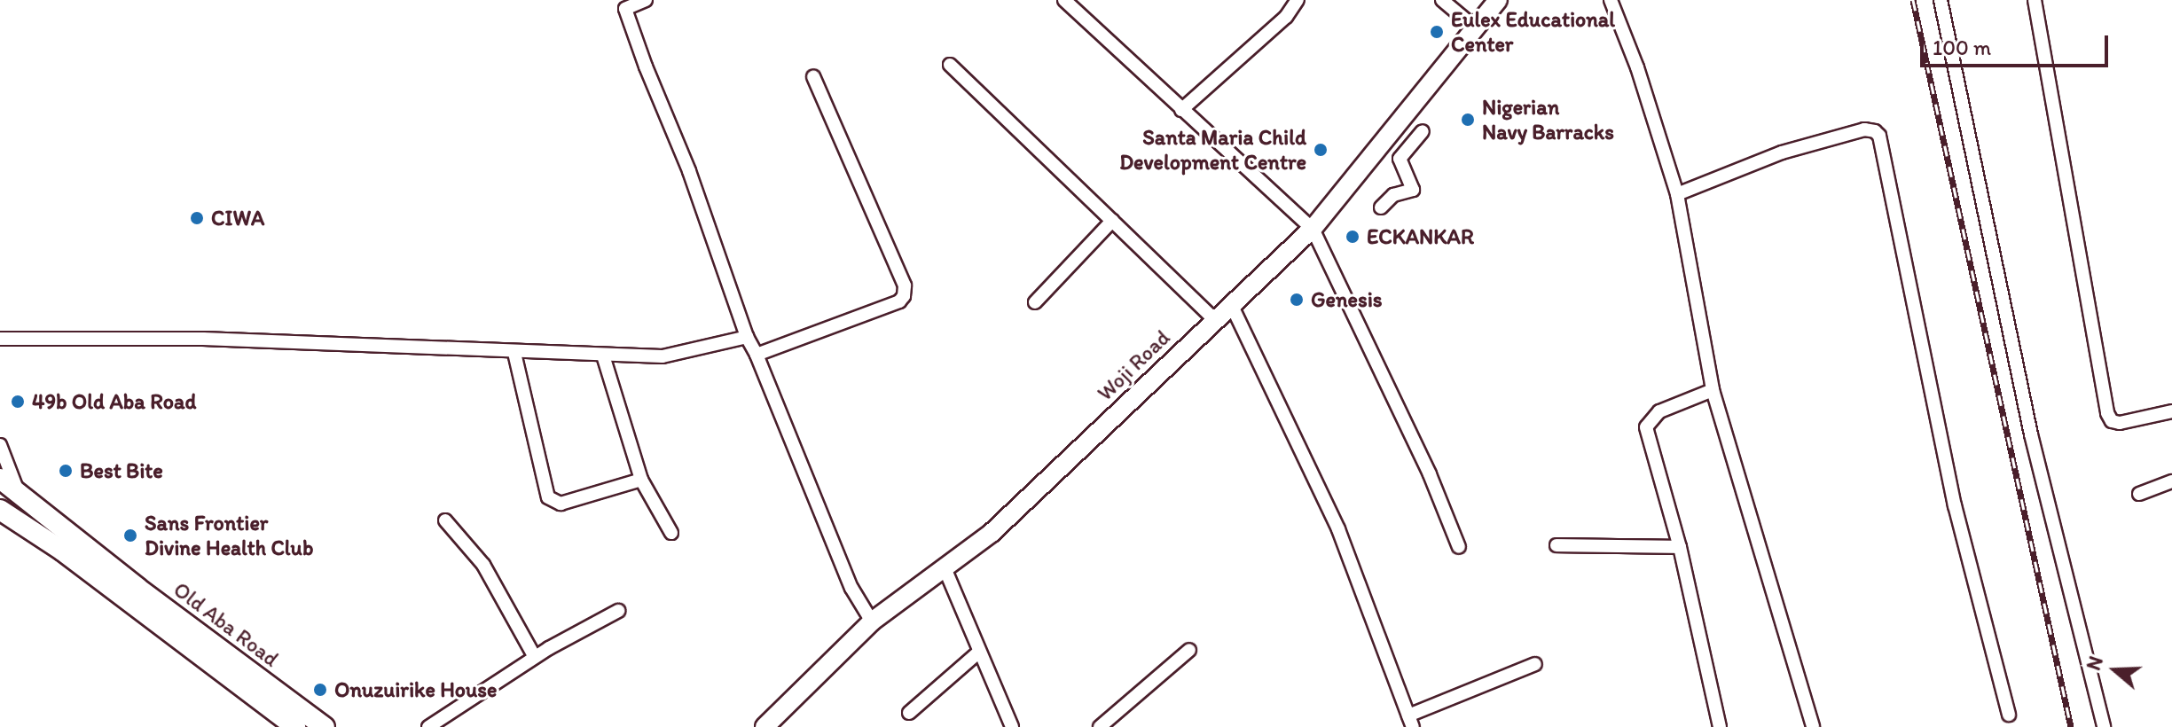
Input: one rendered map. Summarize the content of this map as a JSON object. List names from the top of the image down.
{
  "streets": {
    "main road": ["Woji Road", "Old Aba Road"]
  },
  "places": [
    "Eulex Educational Center",
    "Nigerian Navy Barracks",
    "Santa Maria Child Development Centre",
    "CIWA",
    "ECKANKAR",
    "Genesis",
    "49b Old Aba Road",
    "Best Bite",
    "Sans Frontier Divine Health Club",
    "Onuzuirike House"
  ],
  "scale_bar": "100 m",
  "north": "left"
}
